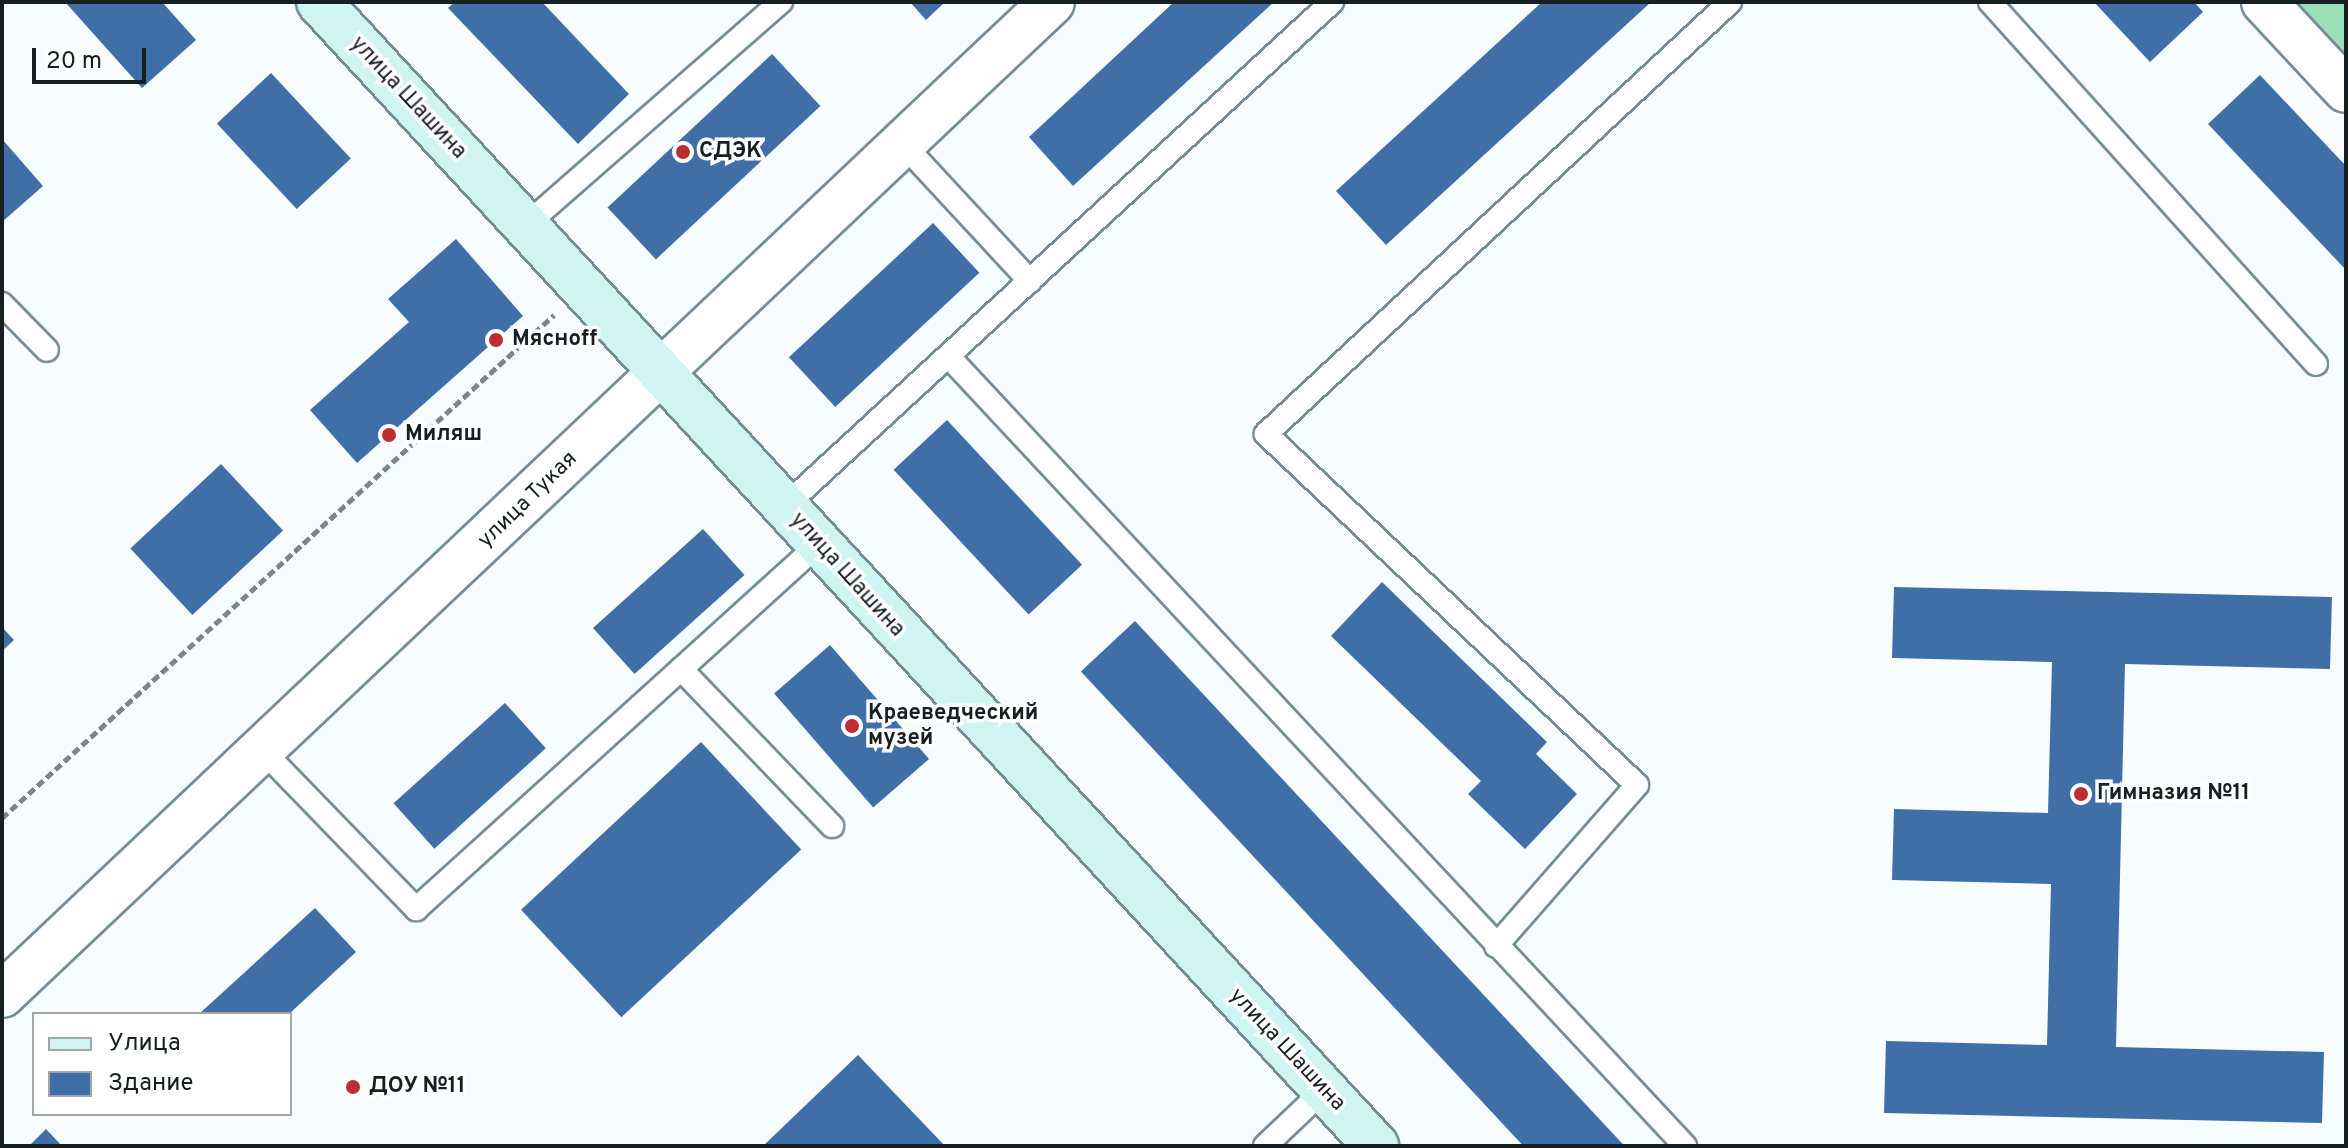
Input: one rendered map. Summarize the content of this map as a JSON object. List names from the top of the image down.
{
  "streets": {
    "main road": ["улица Шашина"],
    "street": ["улица Тукая"]
  },
  "crossings": [
    ["улица Шашина", "улица Тукая"]
  ],
  "places": [
    "СДЭК",
    "Мясноff",
    "Миляш",
    "Краеведческий музей",
    "Гимназия №11",
    "ДОУ №11"
  ],
  "legend": ["Улица", "Здание"],
  "scale_bar": "20 m"
}
